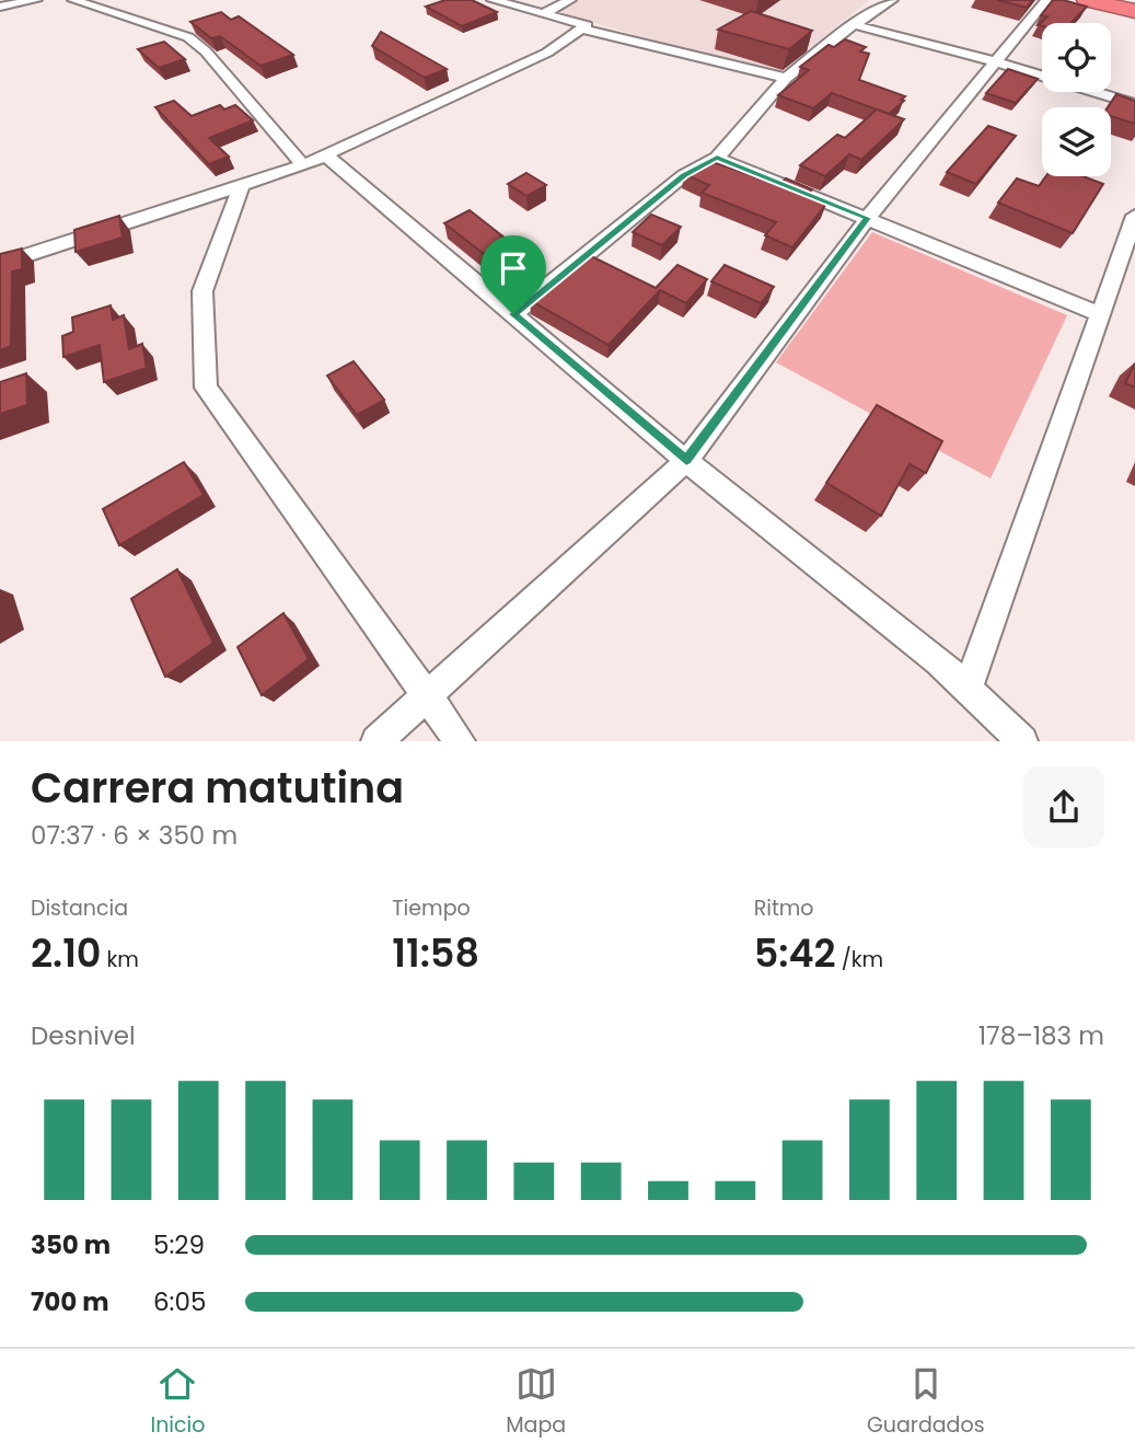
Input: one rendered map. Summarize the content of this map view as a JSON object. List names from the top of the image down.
{
  "page": {
    "heading": ["Carrera matutina", "07:37 · 6 × 350 m"],
    "stats": [
      ["Distancia", "2.10 km"],
      ["Tiempo", "11:58"],
      ["Ritmo", "5:42 /km"]
    ],
    "chart": ["Desnivel", "178–183 m"],
    "list": [
      {
        "name": "350 m",
        "note": "5:29"
      },
      {
        "name": "700 m",
        "note": "6:05"
      }
    ],
    "tabs": ["Inicio", "Mapa", "Guardados"]
  }
}
